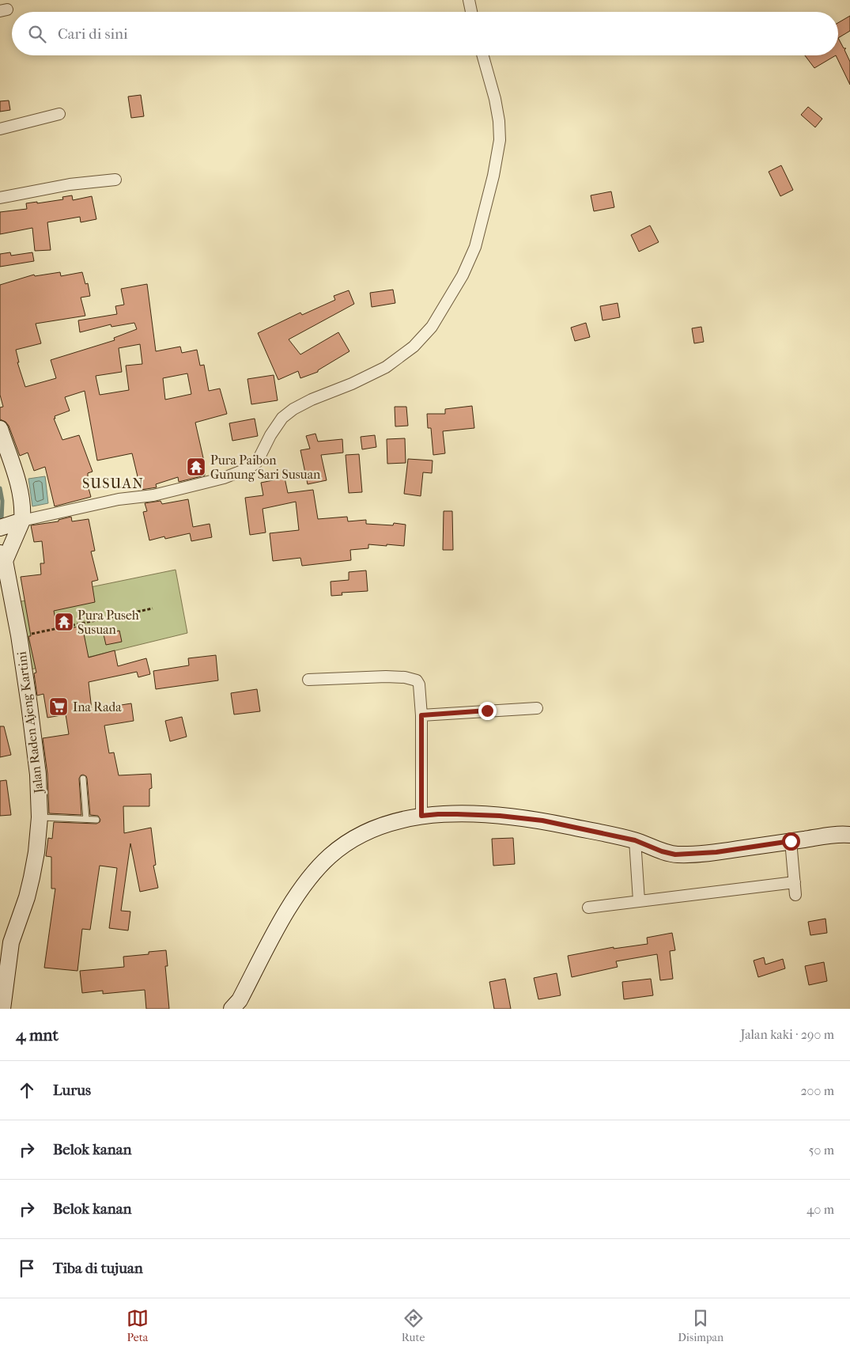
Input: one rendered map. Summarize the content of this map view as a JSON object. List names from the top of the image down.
{
  "streets": {
    "street": ["Jalan Raden Ajeng Kartini"]
  },
  "districts": ["SUSUAN"],
  "places": {
    "temple": ["Pura Paibon Gunung Sari Susuan", "Pura Puseh Susuan"],
    "supermarket": ["Ina Rada"]
  },
  "page": {
    "search": "Cari di sini",
    "heading": ["4 mnt", "Jalan kaki · 290 m"],
    "list": [
      ["Lurus", "200 m"],
      ["Belok kanan", "50 m"],
      ["Belok kanan", "40 m"],
      "Tiba di tujuan"
    ],
    "nav": ["Peta", "Rute", "Disimpan"]
  }
}
